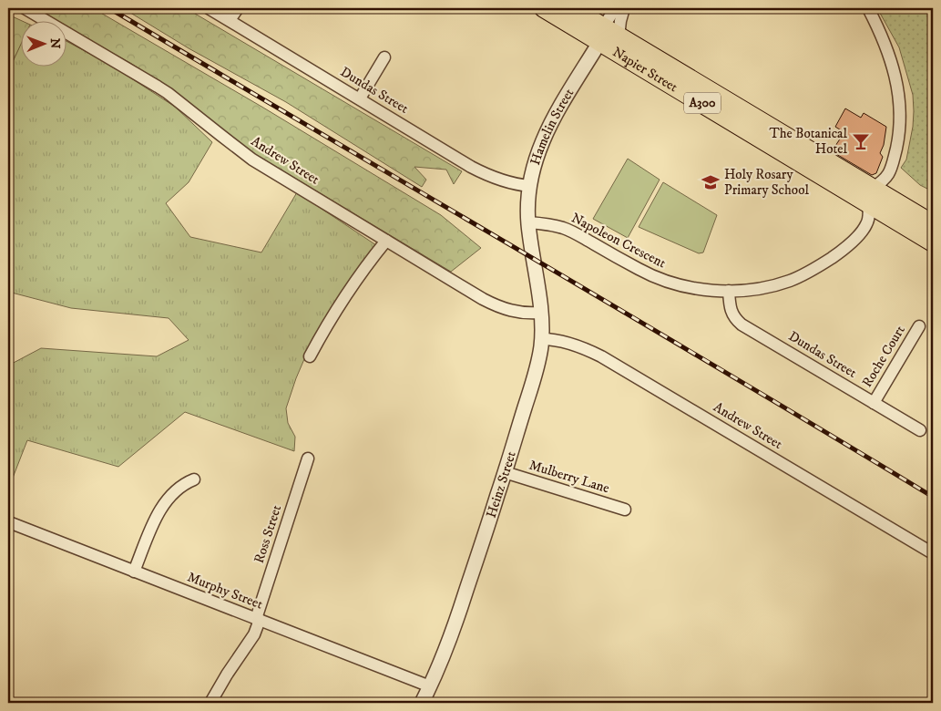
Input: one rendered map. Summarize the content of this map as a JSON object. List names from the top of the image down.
{
  "streets": {
    "highway": ["Napier Street", "A300"],
    "street": [
      "Dundas Street",
      "Hamelin Street",
      "Andrew Street",
      "Napoleon Crescent",
      "Roche Court",
      "Mulberry Lane",
      "Heinz Street",
      "Ross Street",
      "Murphy Street"
    ]
  },
  "crossings": [
    ["Napier Street", "Hamelin Street"],
    ["Napier Street", "Napoleon Crescent"],
    ["Dundas Street", "Hamelin Street"],
    ["Dundas Street", "Napoleon Crescent"],
    ["Dundas Street", "Roche Court"],
    ["Hamelin Street", "Napoleon Crescent"],
    ["Hamelin Street", "Heinz Street"],
    ["Andrew Street", "Heinz Street"],
    ["Mulberry Lane", "Heinz Street"],
    ["Heinz Street", "Murphy Street"],
    ["Ross Street", "Murphy Street"]
  ],
  "places": {
    "bar": ["The Botanical Hotel"],
    "school or university": ["Holy Rosary Primary School"]
  },
  "north": "right"
}
